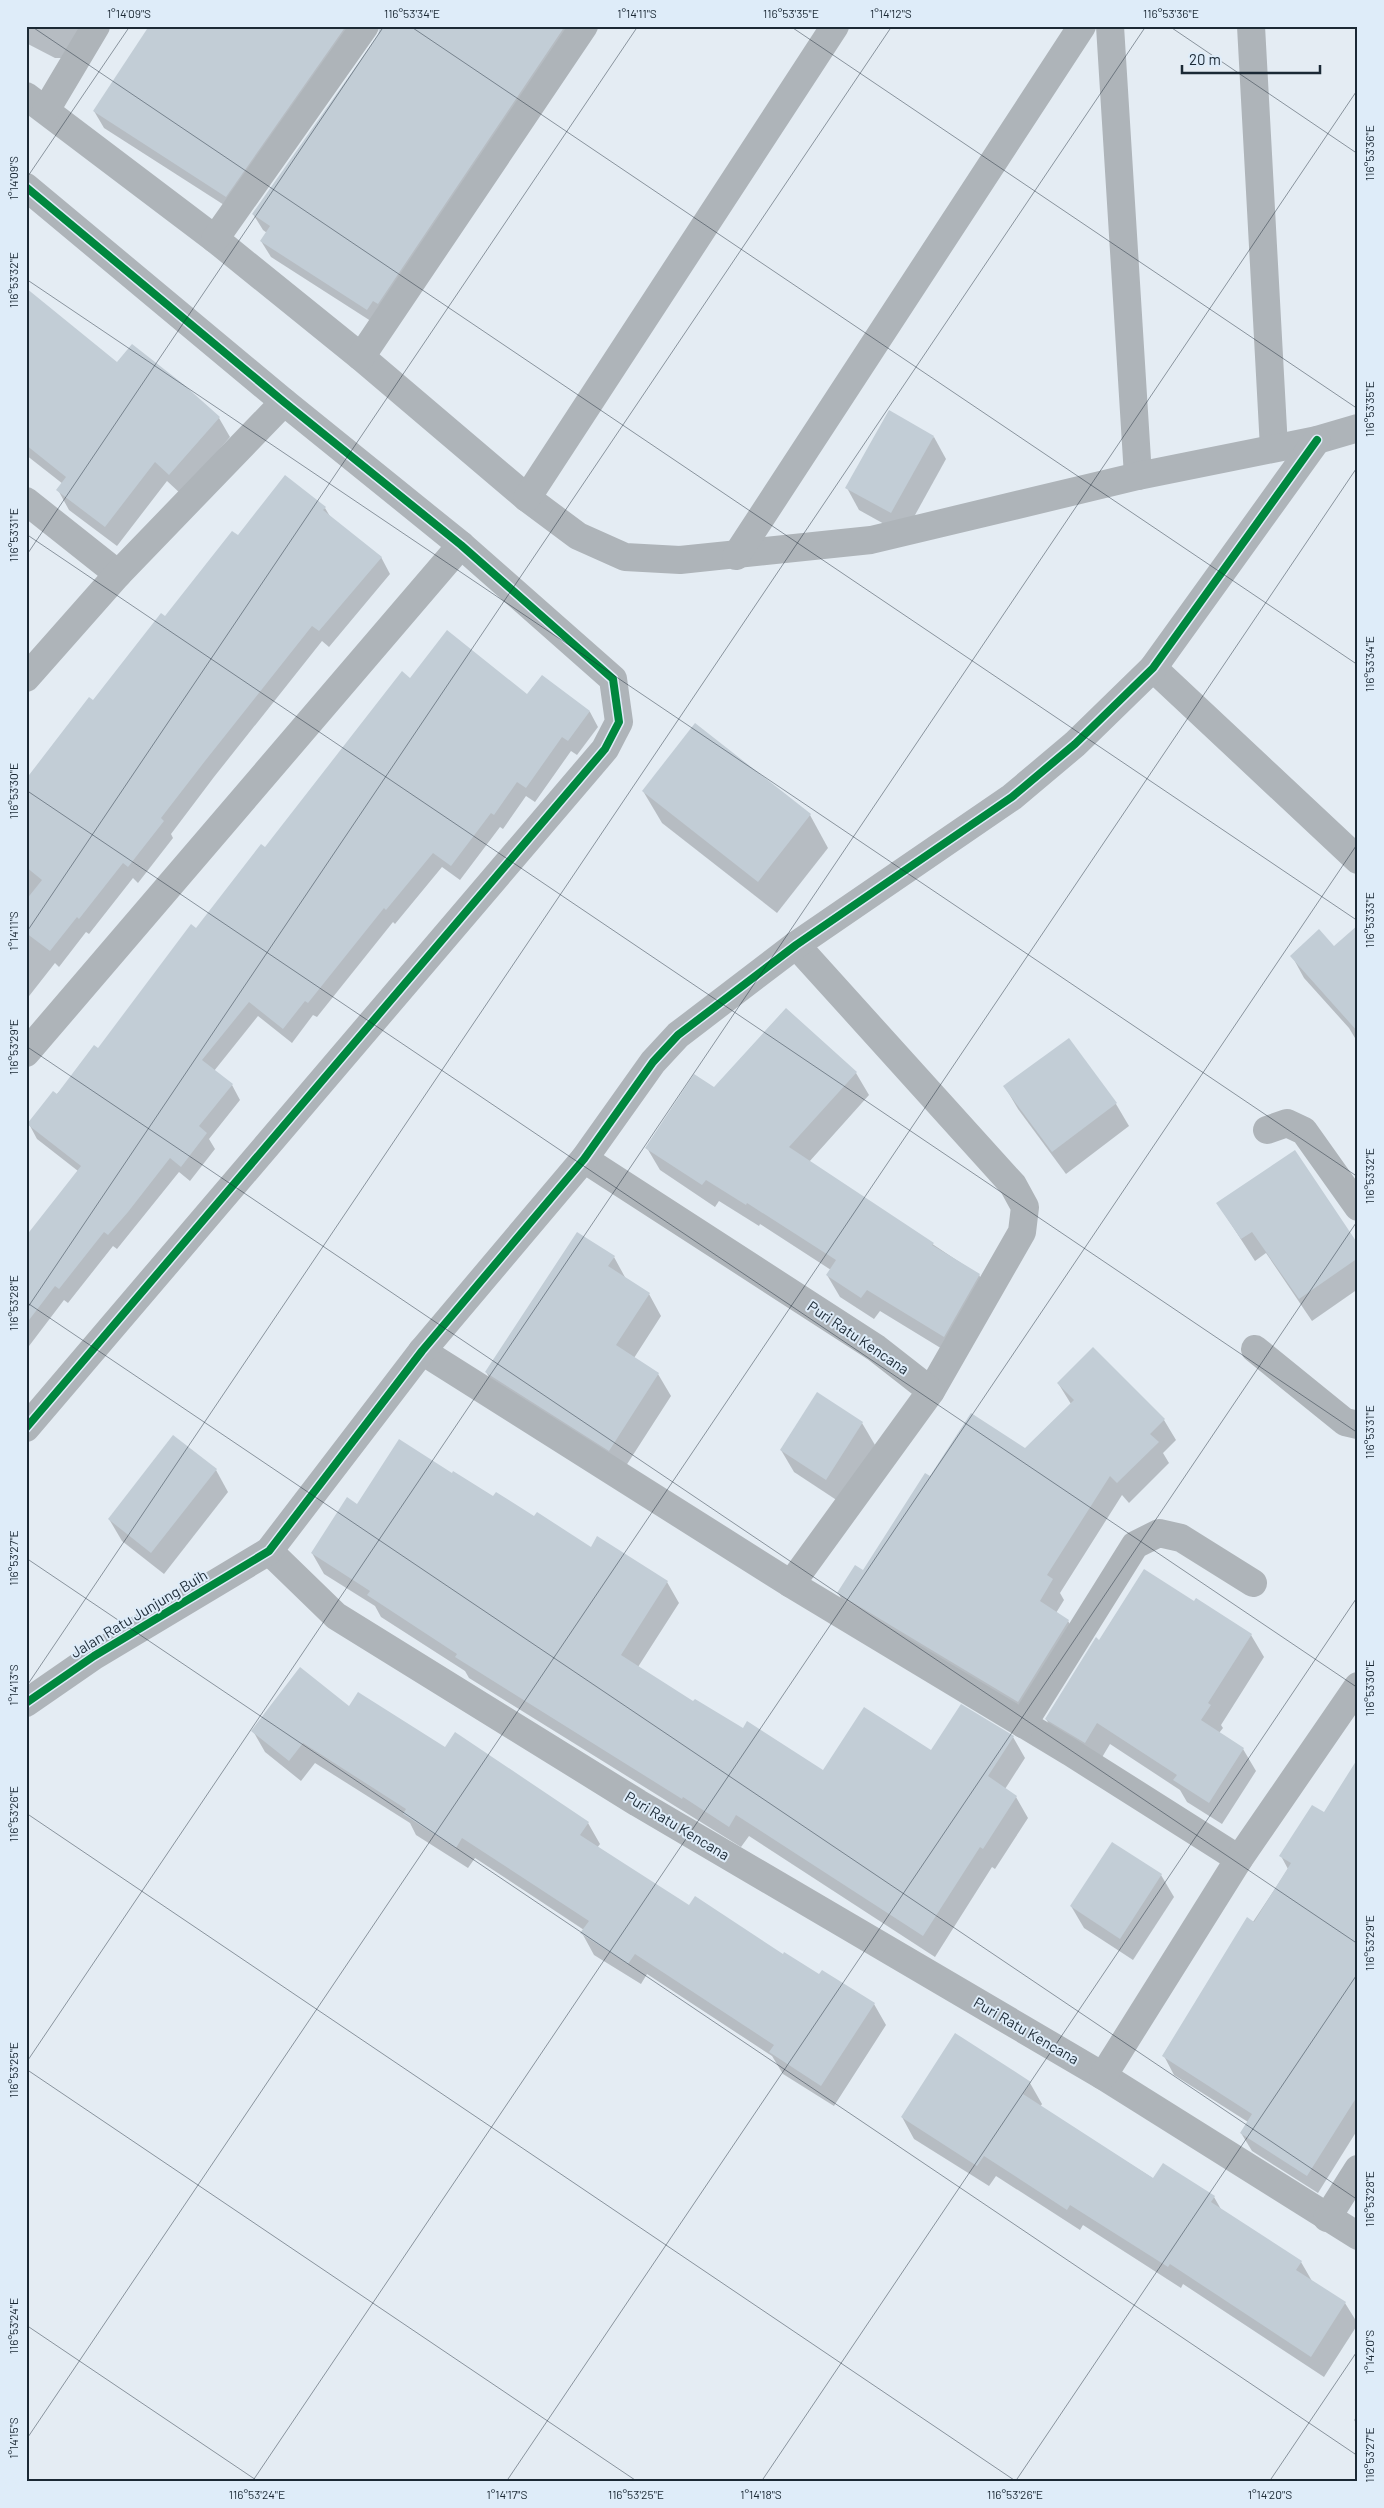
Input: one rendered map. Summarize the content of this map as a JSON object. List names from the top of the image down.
{
  "streets": {
    "street": ["Puri Ratu Kencana", "Jalan Ratu Junjung Buih"]
  },
  "crossings": [
    ["Puri Ratu Kencana", "Jalan Ratu Junjung Buih"]
  ],
  "scale_bar": "20 m",
  "coordinates": [
    "1°14'09\"S",
    "116°53'34\"E",
    "1°14'11\"S",
    "116°53'35\"E",
    "1°14'12\"S",
    "116°53'36\"E",
    "116°53'32\"E",
    "116°53'31\"E",
    "116°53'30\"E",
    "116°53'33\"E",
    "116°53'29\"E",
    "116°53'28\"E",
    "116°53'27\"E",
    "1°14'13\"S",
    "116°53'26\"E",
    "116°53'25\"E",
    "116°53'24\"E",
    "1°14'20\"S",
    "1°14'15\"S",
    "1°14'17\"S",
    "1°14'18\"S"
  ]
}
